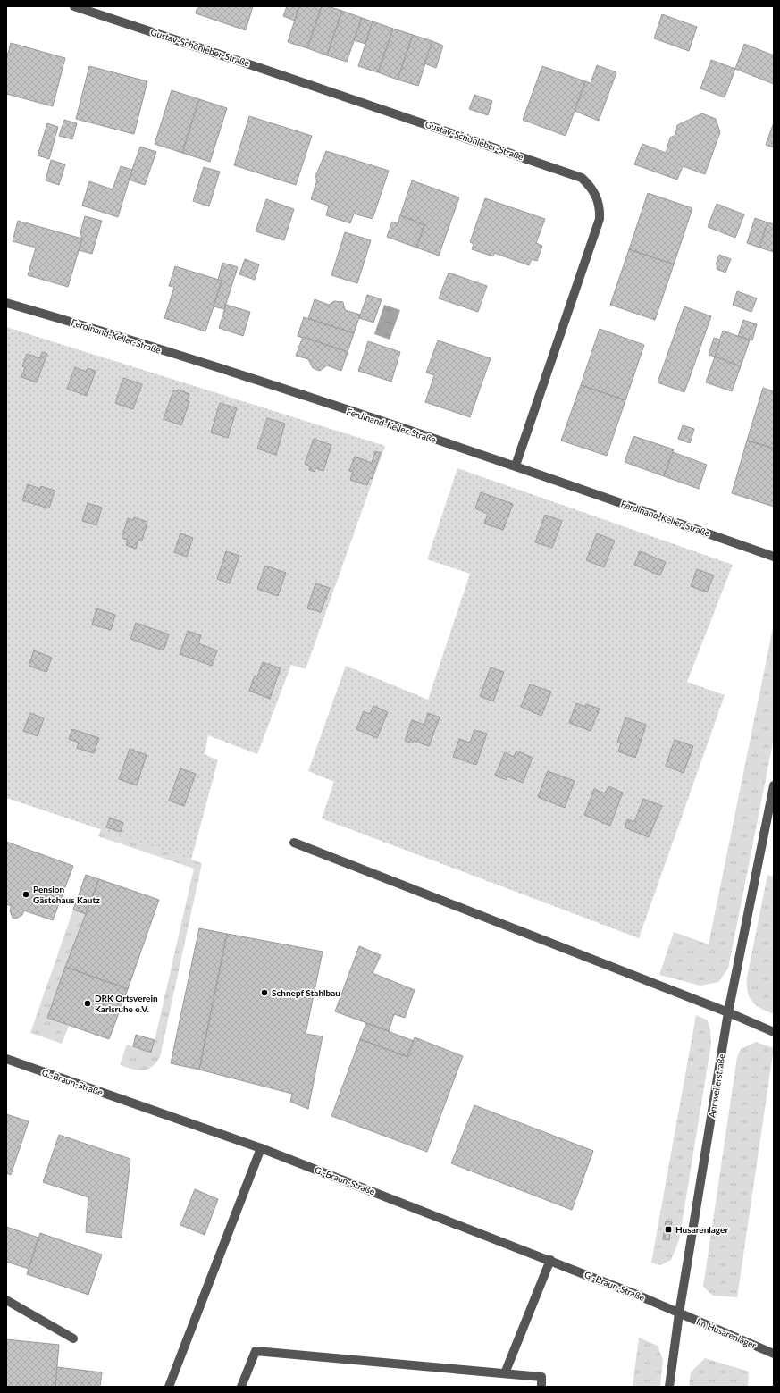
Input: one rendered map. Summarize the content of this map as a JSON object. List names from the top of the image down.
{
  "streets": {
    "street": [
      "Gustav-Schönleber-Straße",
      "Ferdinand-Keller-Straße",
      "G.-Braun-Straße",
      "Annweilerstraße",
      "Im Husarenlager"
    ]
  },
  "crossings": [
    ["Gustav-Schönleber-Straße", "Ferdinand-Keller-Straße"],
    ["G.-Braun-Straße", "Annweilerstraße"],
    ["G.-Braun-Straße", "Im Husarenlager"],
    ["Annweilerstraße", "Im Husarenlager"]
  ],
  "places": {
    "other": ["Pension Gästehaus Kautz", "Schnepf Stahlbau", "DRK Ortsverein Karlsruhe e.V."],
    "transit": ["Husarenlager"]
  }
}
